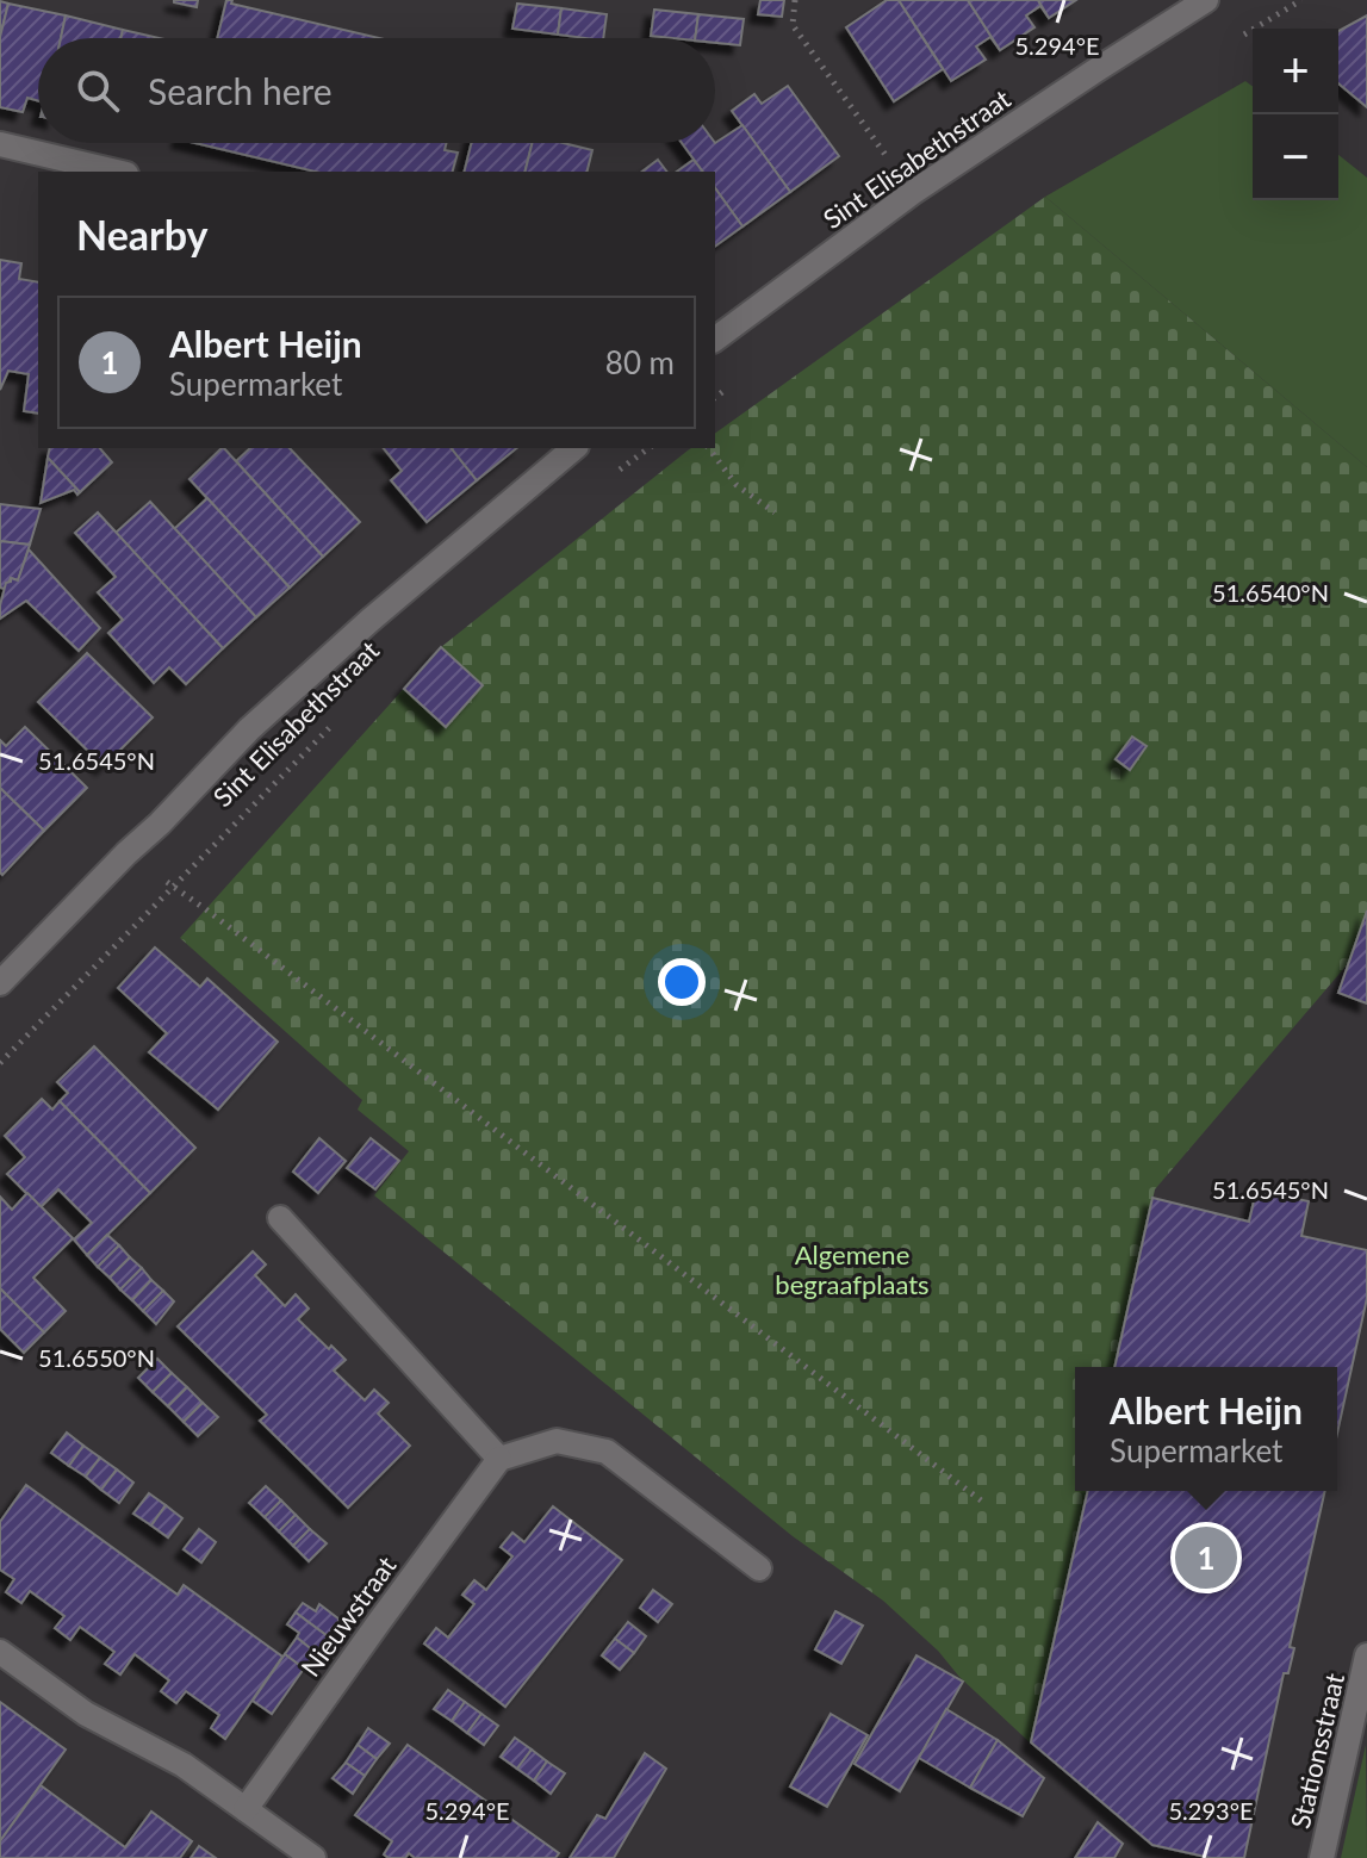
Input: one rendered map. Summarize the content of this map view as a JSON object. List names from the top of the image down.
{
  "streets": {
    "street": ["Sint Elisabethstraat", "Nieuwstraat", "Stationsstraat"]
  },
  "parks": ["Algemene begraafplaats"],
  "page": {
    "map_buttons": ["+", "−"],
    "search": "Search here",
    "heading": "Nearby",
    "list": [
      {
        "mark": "1",
        "name": "Albert Heijn",
        "note": "Supermarket",
        "value": "80 m"
      }
    ],
    "popup": ["Albert Heijn", "Supermarket"],
    "pins": "1"
  },
  "coordinates": [
    "5.294°E",
    "51.6540°N",
    "51.6545°N",
    "51.6550°N",
    "5.293°E"
  ]
}
